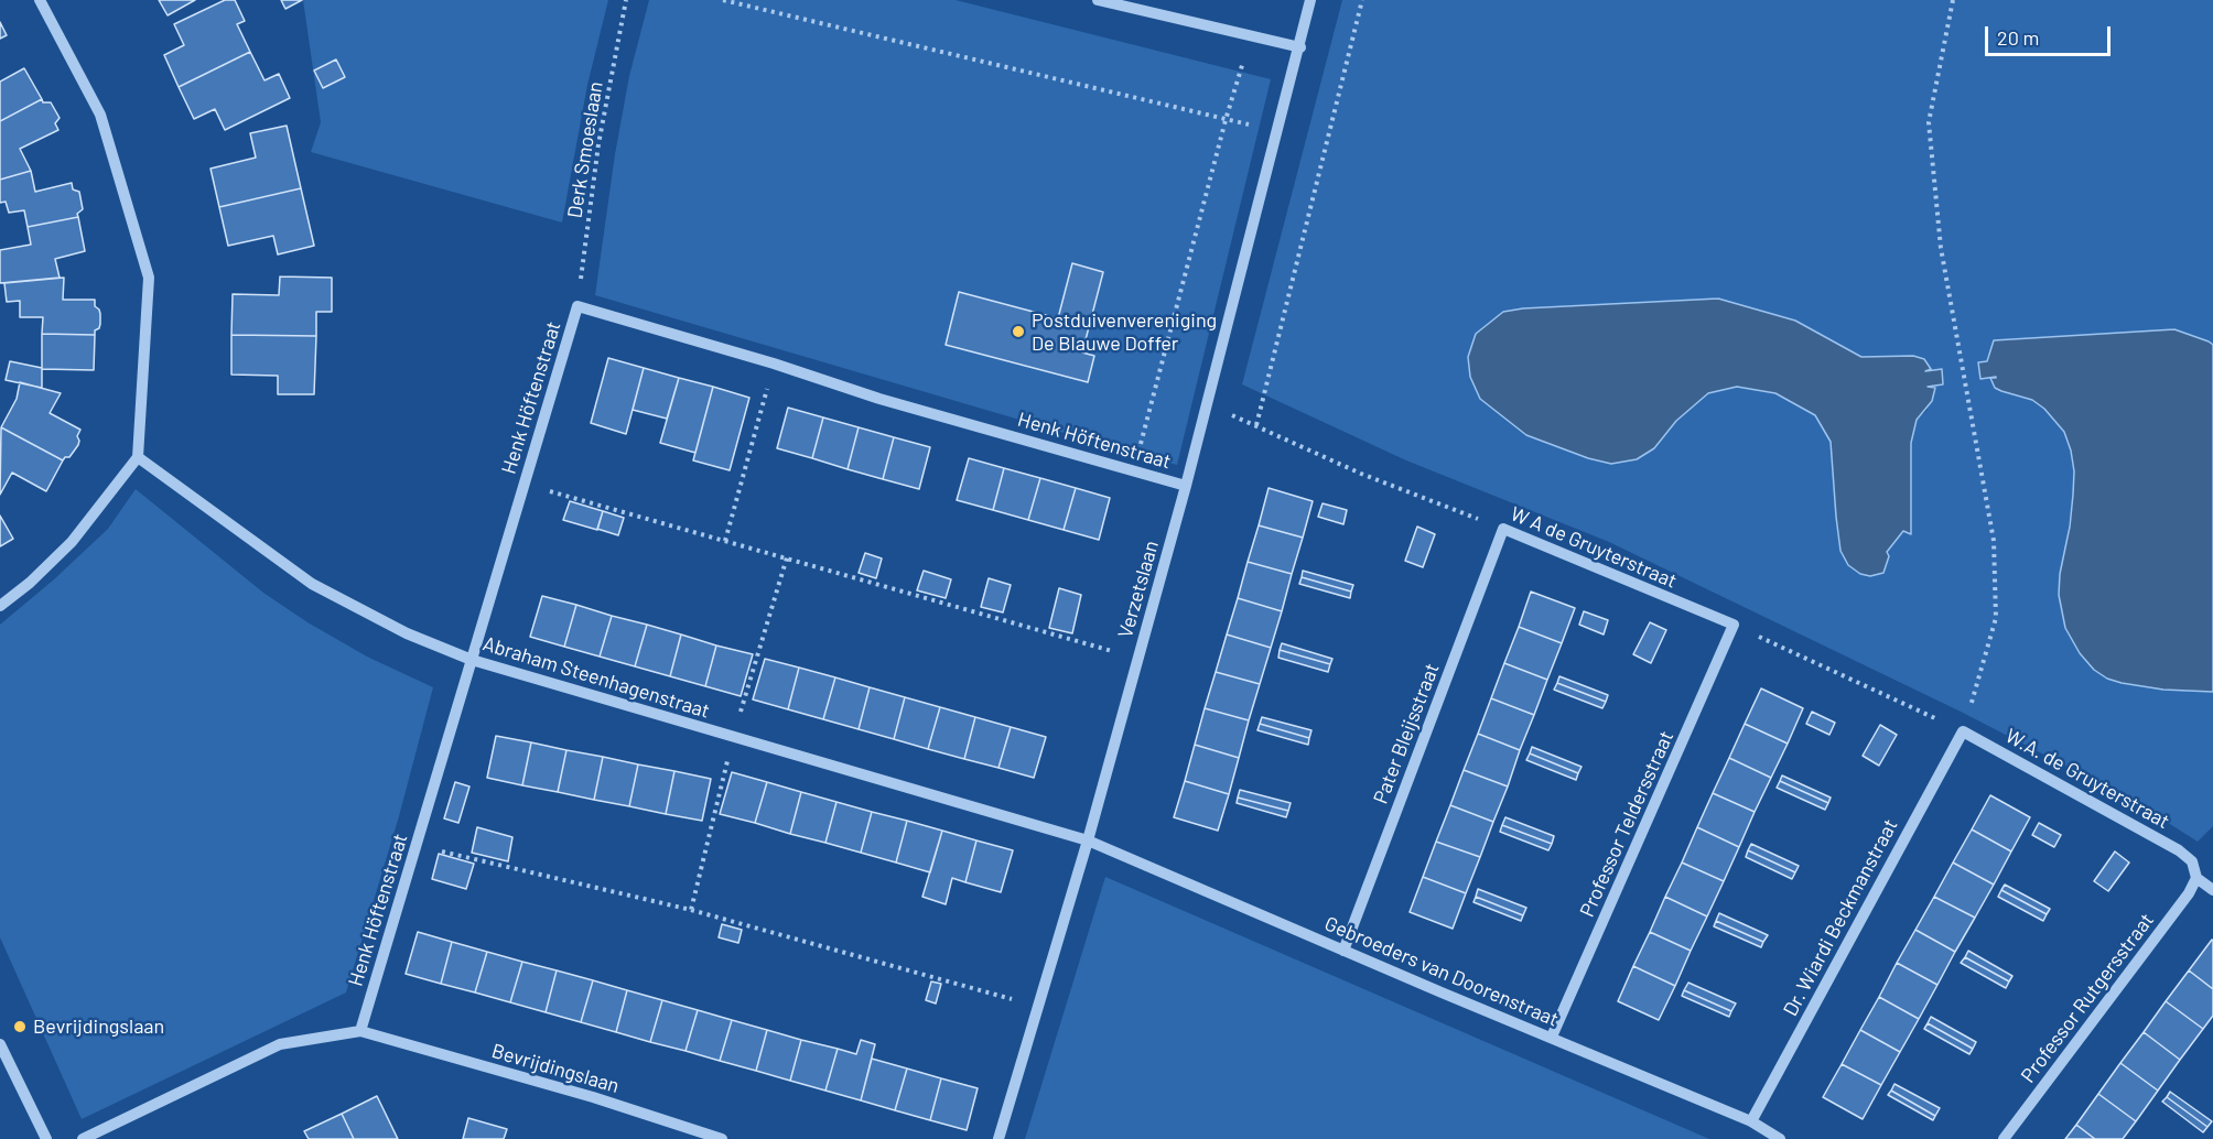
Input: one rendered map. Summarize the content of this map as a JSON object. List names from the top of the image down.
{
  "streets": {
    "street": [
      "Henk Höftenstraat",
      "W A de Gruyterstraat",
      "Verzetslaan",
      "Abraham Steenhagenstraat",
      "Pater Bleijsstraat",
      "W.A. de Gruyterstraat",
      "Professor Teldersstraat",
      "Dr. Wiardi Beckmanstraat",
      "Gebroeders van Doorenstraat",
      "Professor Rutgersstraat",
      "Bevrijdingslaan"
    ],
    "path": ["Derk Smoeslaan"]
  },
  "crossings": [
    ["Derk Smoeslaan", "Henk Höftenstraat"],
    ["Henk Höftenstraat", "Verzetslaan"],
    ["Henk Höftenstraat", "Abraham Steenhagenstraat"],
    ["Henk Höftenstraat", "Bevrijdingslaan"],
    ["W A de Gruyterstraat", "Verzetslaan"],
    ["W A de Gruyterstraat", "Pater Bleijsstraat"],
    ["W A de Gruyterstraat", "Professor Teldersstraat"],
    ["Verzetslaan", "Abraham Steenhagenstraat"],
    ["Verzetslaan", "Gebroeders van Doorenstraat"],
    ["Abraham Steenhagenstraat", "Gebroeders van Doorenstraat"],
    ["Pater Bleijsstraat", "Gebroeders van Doorenstraat"],
    ["W.A. de Gruyterstraat", "Dr. Wiardi Beckmanstraat"],
    ["W.A. de Gruyterstraat", "Professor Rutgersstraat"],
    ["Professor Teldersstraat", "Gebroeders van Doorenstraat"],
    ["Dr. Wiardi Beckmanstraat", "Gebroeders van Doorenstraat"]
  ],
  "places": ["Postduivenvereniging De Blauwe Doffer", "Bevrijdingslaan"],
  "scale_bar": "20 m"
}
